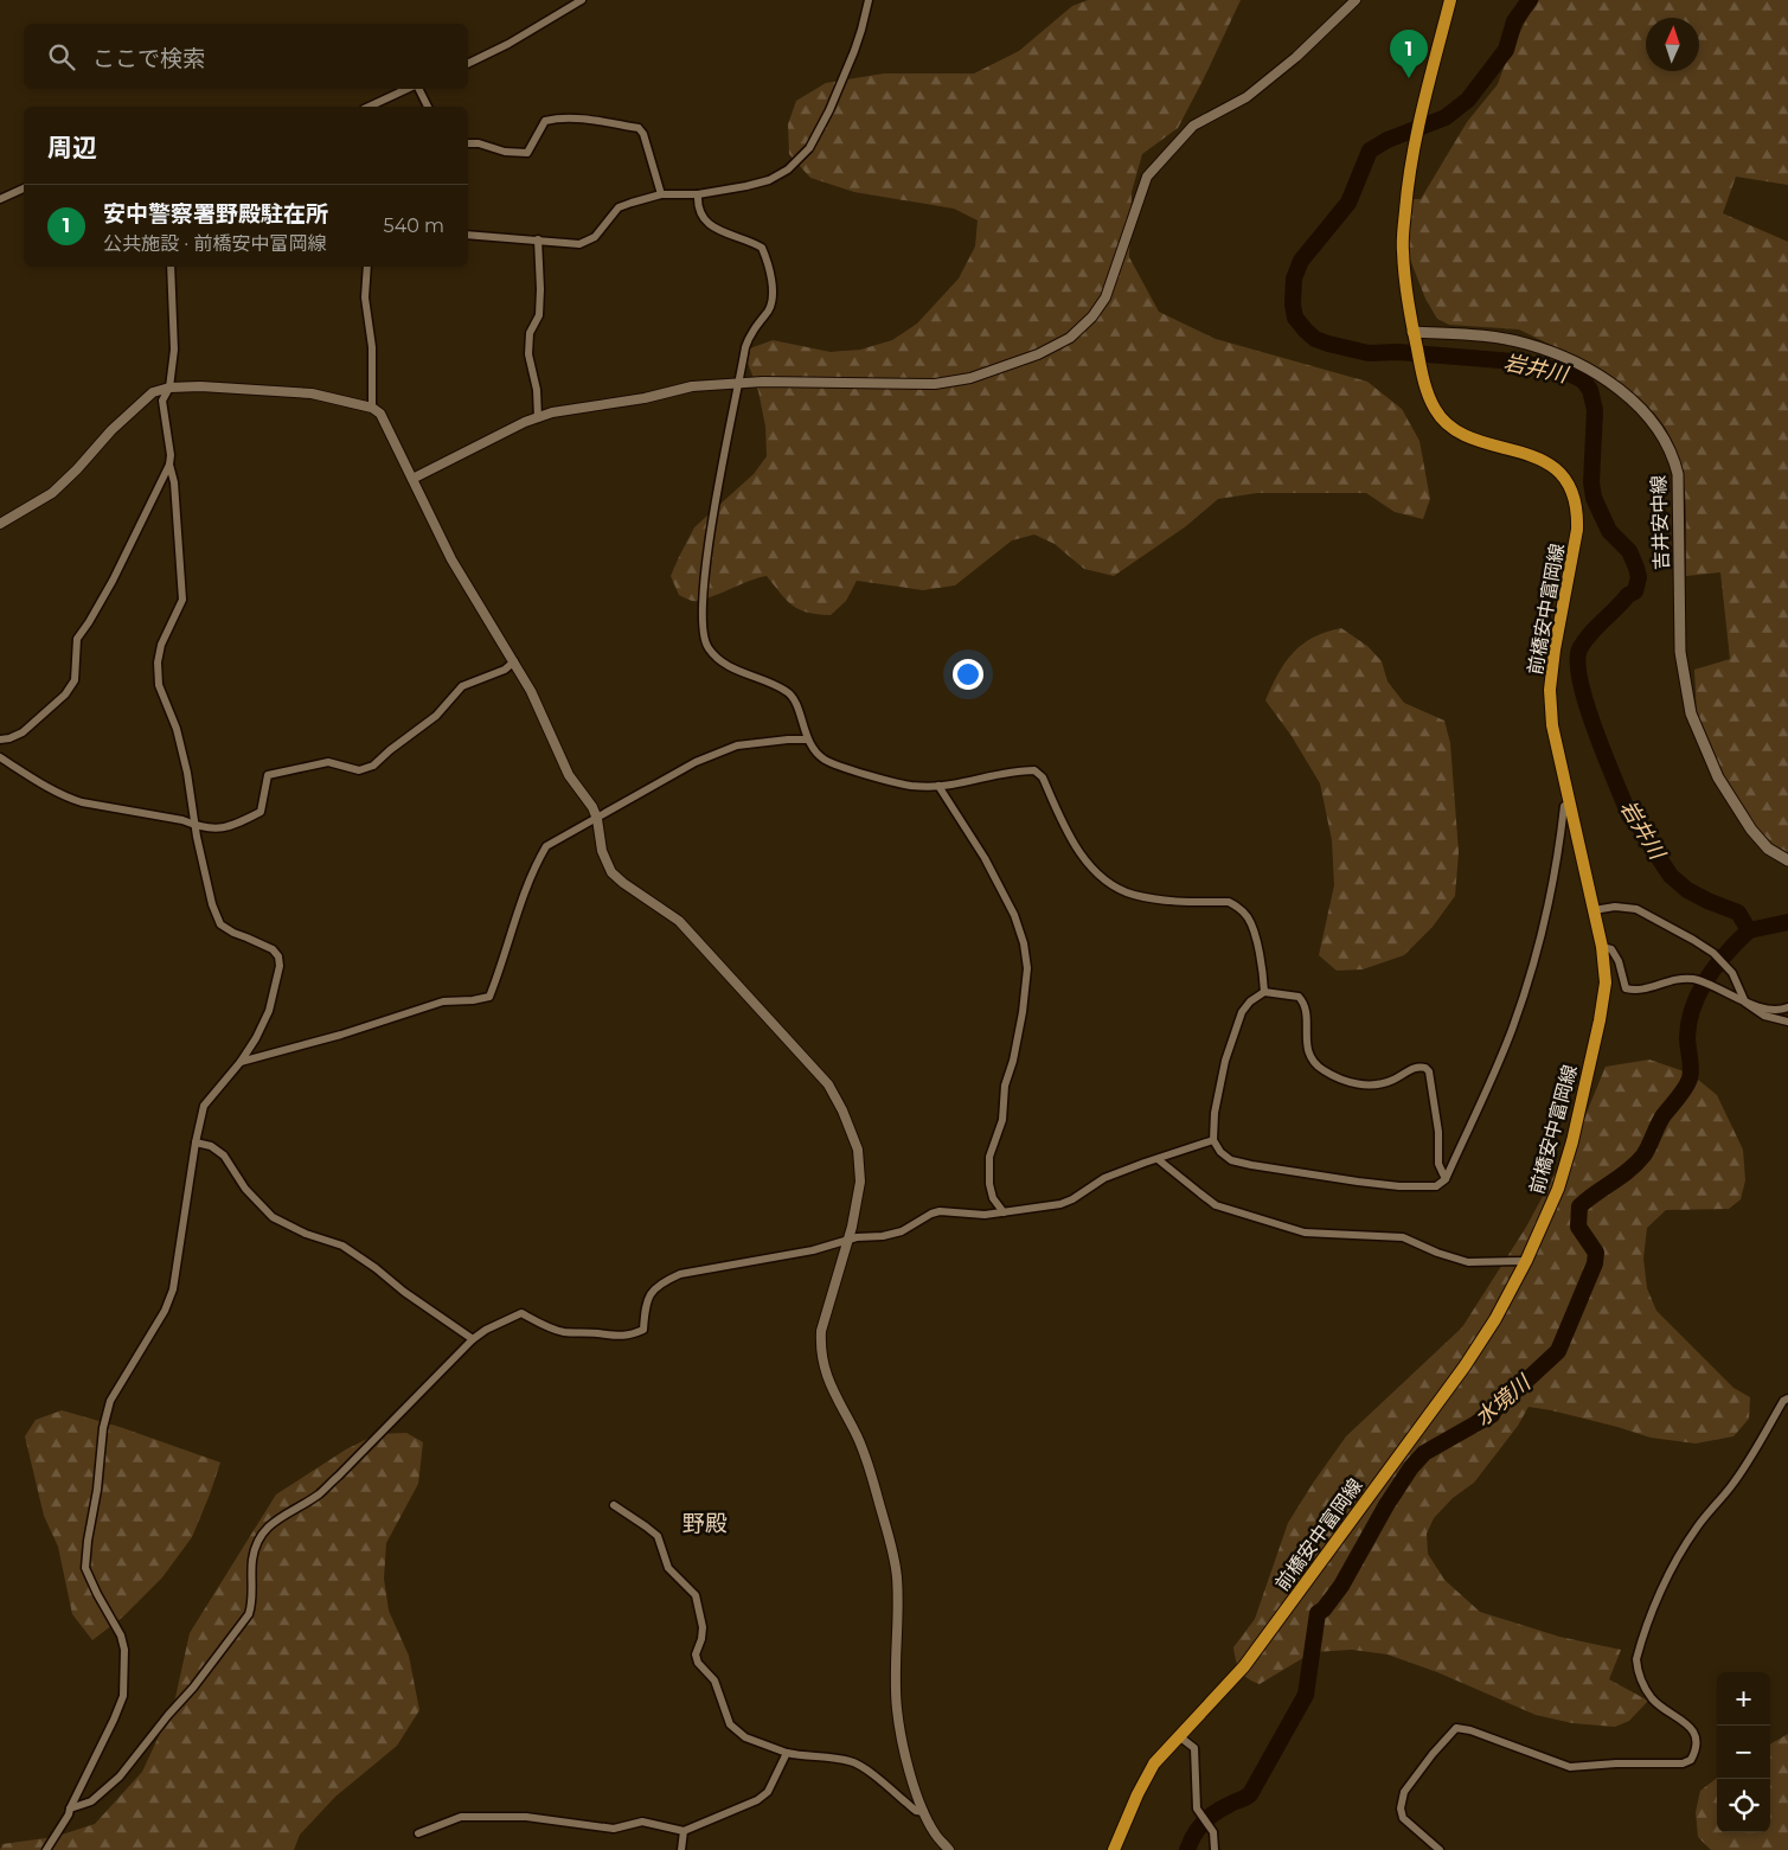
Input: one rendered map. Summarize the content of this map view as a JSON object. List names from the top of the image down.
{
  "streets": {
    "main road": ["吉井安中線", "前橋安中富岡線"]
  },
  "crossings": [
    ["吉井安中線", "前橋安中富岡線"]
  ],
  "districts": ["野殿"],
  "water": ["岩井川", "水境川"],
  "north": "top",
  "page": {
    "search": "ここで検索",
    "pins": "1",
    "heading": "周辺",
    "list": [
      {
        "mark": "1",
        "name": "安中警察署野殿駐在所",
        "note": "公共施設 · 前橋安中富岡線",
        "value": "540 m"
      }
    ],
    "map_buttons": ["+", "−"]
  }
}
